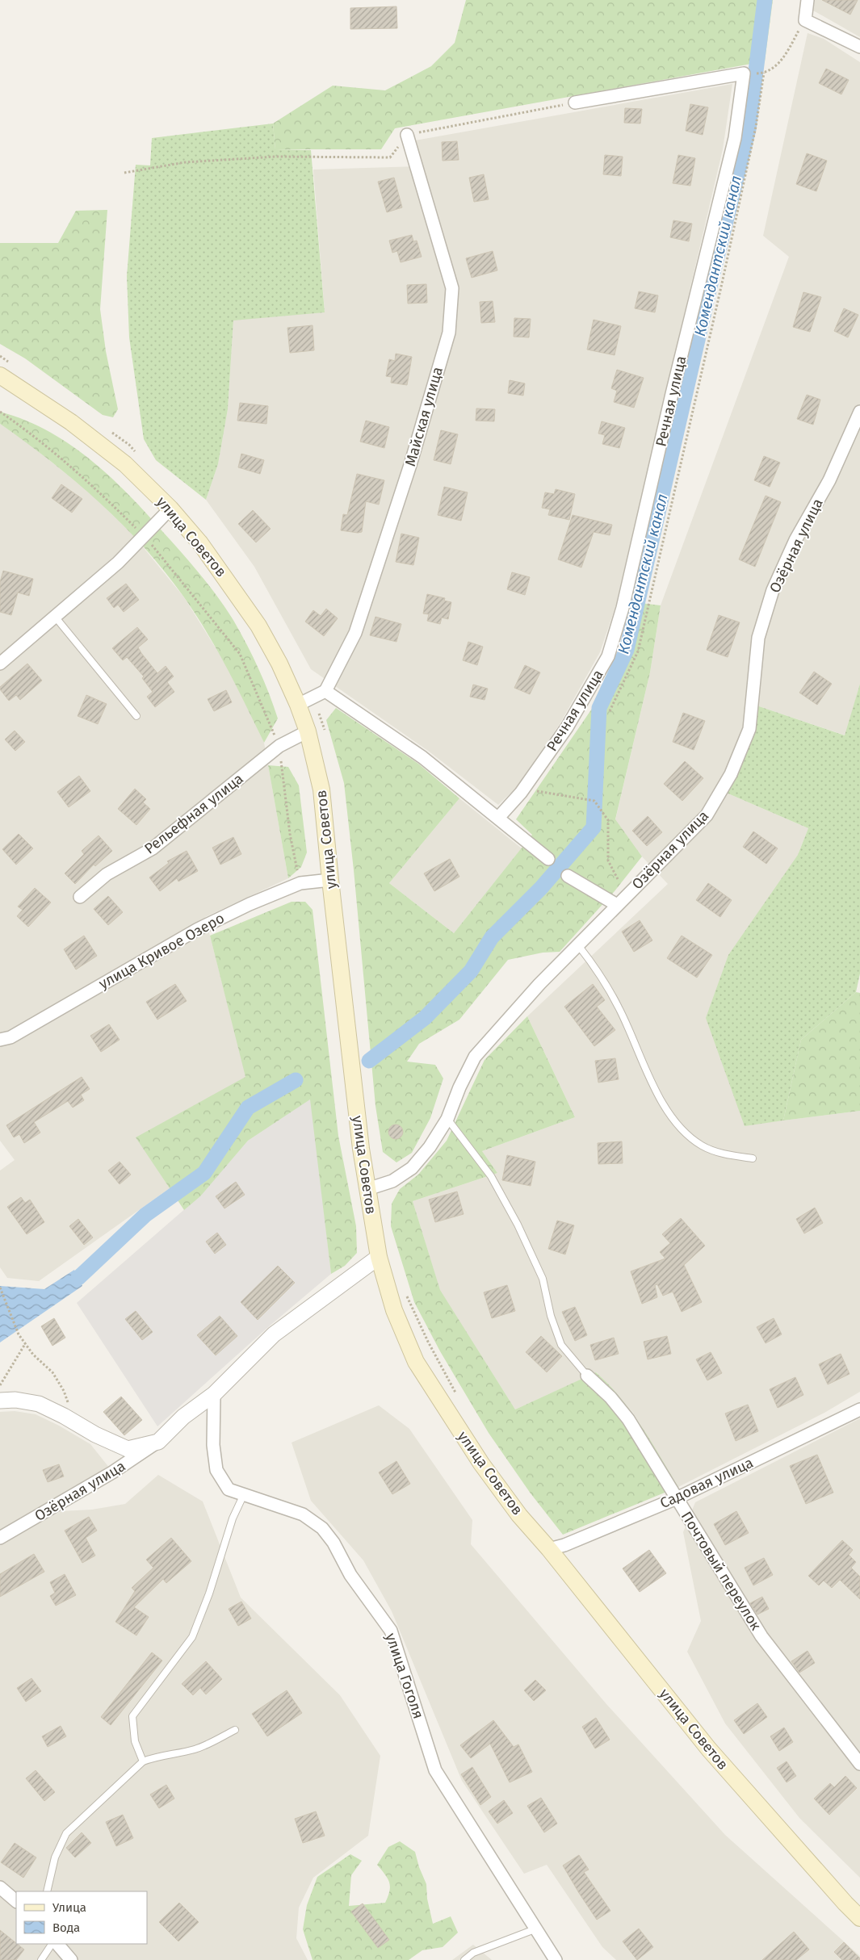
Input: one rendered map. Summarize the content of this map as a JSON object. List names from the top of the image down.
{
  "streets": {
    "main road": ["улица Советов"],
    "street": [
      "Речная улица",
      "Майская улица",
      "Озёрная улица",
      "Рельефная улица",
      "улица Кривое Озеро",
      "Садовая улица",
      "Почтовый переулок",
      "улица Гоголя"
    ]
  },
  "crossings": [
    ["улица Советов", "Озёрная улица"],
    ["улица Советов", "Рельефная улица"],
    ["улица Советов", "улица Кривое Озеро"],
    ["улица Советов", "Садовая улица"],
    ["Садовая улица", "Почтовый переулок"]
  ],
  "water": ["Комендантский канал"],
  "legend": ["Улица", "Вода"]
}
